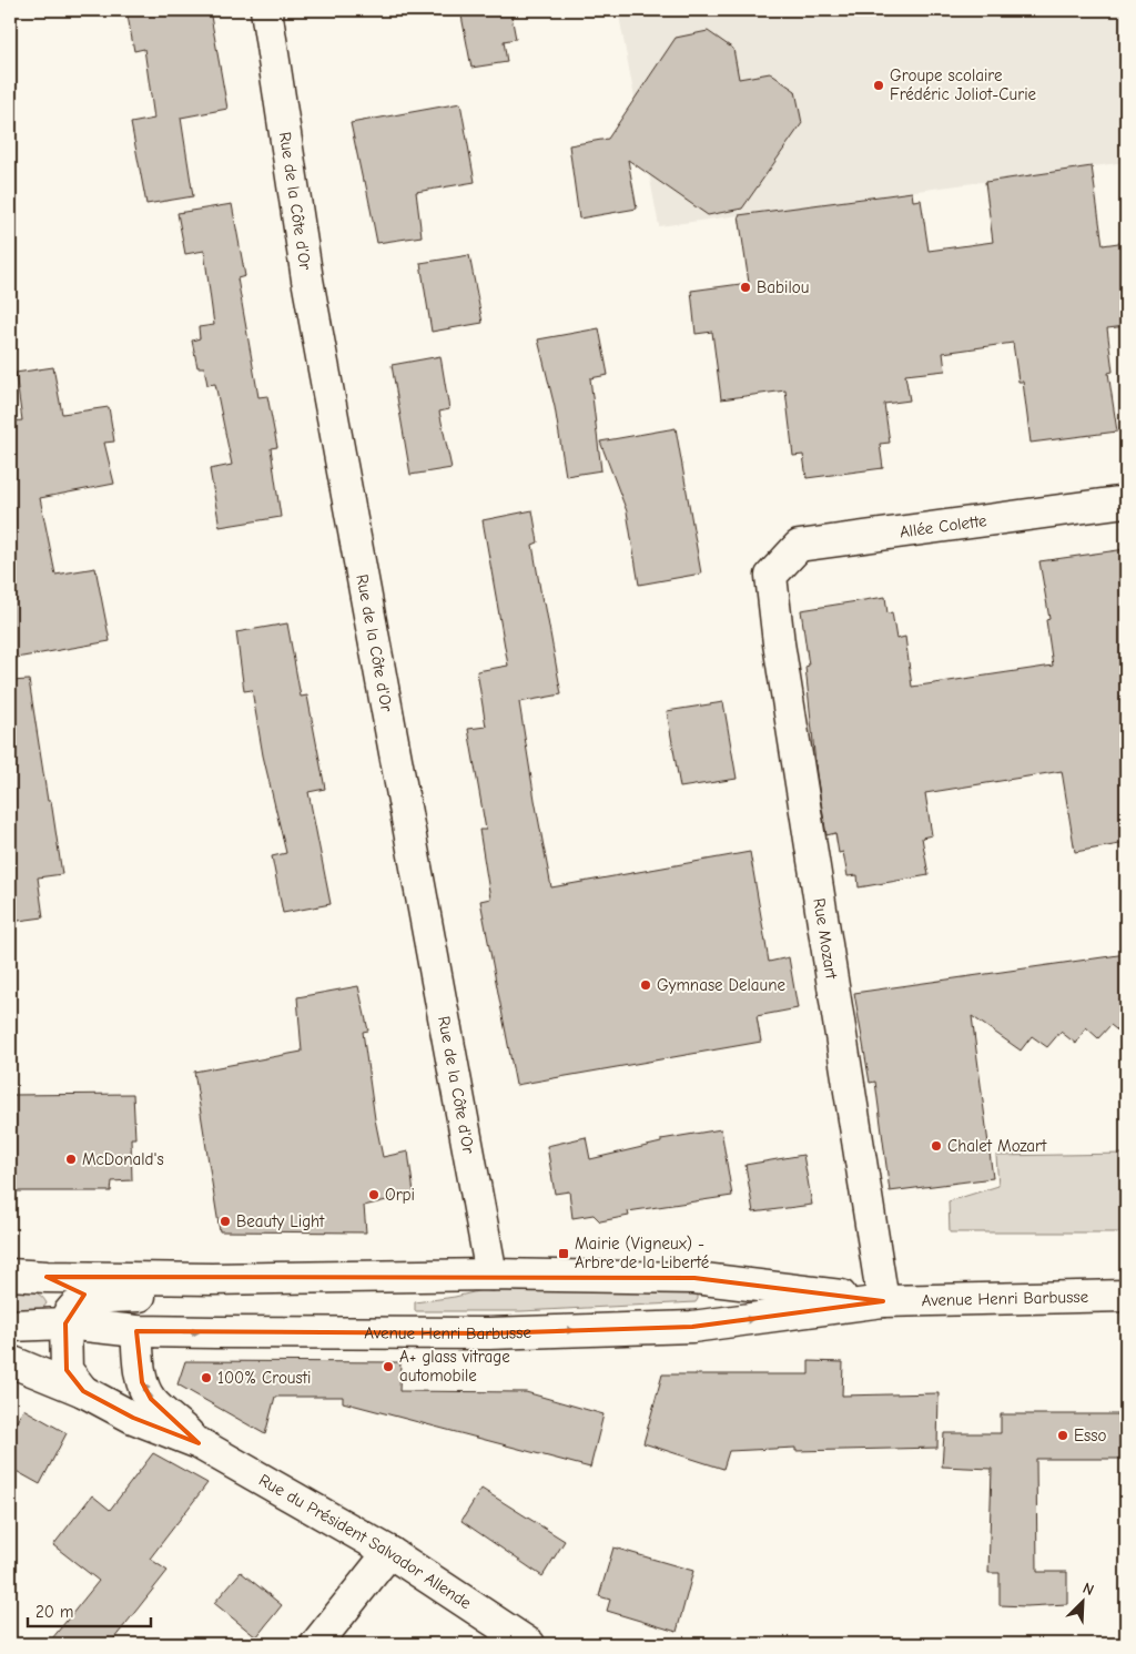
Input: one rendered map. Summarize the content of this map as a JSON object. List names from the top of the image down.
{
  "streets": {
    "street": [
      "Rue de la Côte d'Or",
      "Allée Colette",
      "Rue Mozart",
      "Avenue Henri Barbusse",
      "Rue du Président Salvador Allende"
    ]
  },
  "crossings": [
    ["Rue de la Côte d'Or", "Avenue Henri Barbusse"],
    ["Allée Colette", "Rue Mozart"],
    ["Rue Mozart", "Avenue Henri Barbusse"],
    ["Avenue Henri Barbusse", "Rue du Président Salvador Allende"]
  ],
  "places": {
    "other": [
      "Groupe scolaire Frédéric Joliot-Curie",
      "Babilou",
      "Gymnase Delaune",
      "Chalet Mozart",
      "McDonald's",
      "Orpi",
      "Beauty Light",
      "A+ glass vitrage automobile",
      "100% Crousti",
      "Esso"
    ],
    "transit": ["Mairie (Vigneux) - Arbre de la Liberté"]
  },
  "scale_bar": "20 m",
  "north": "top right"
}
